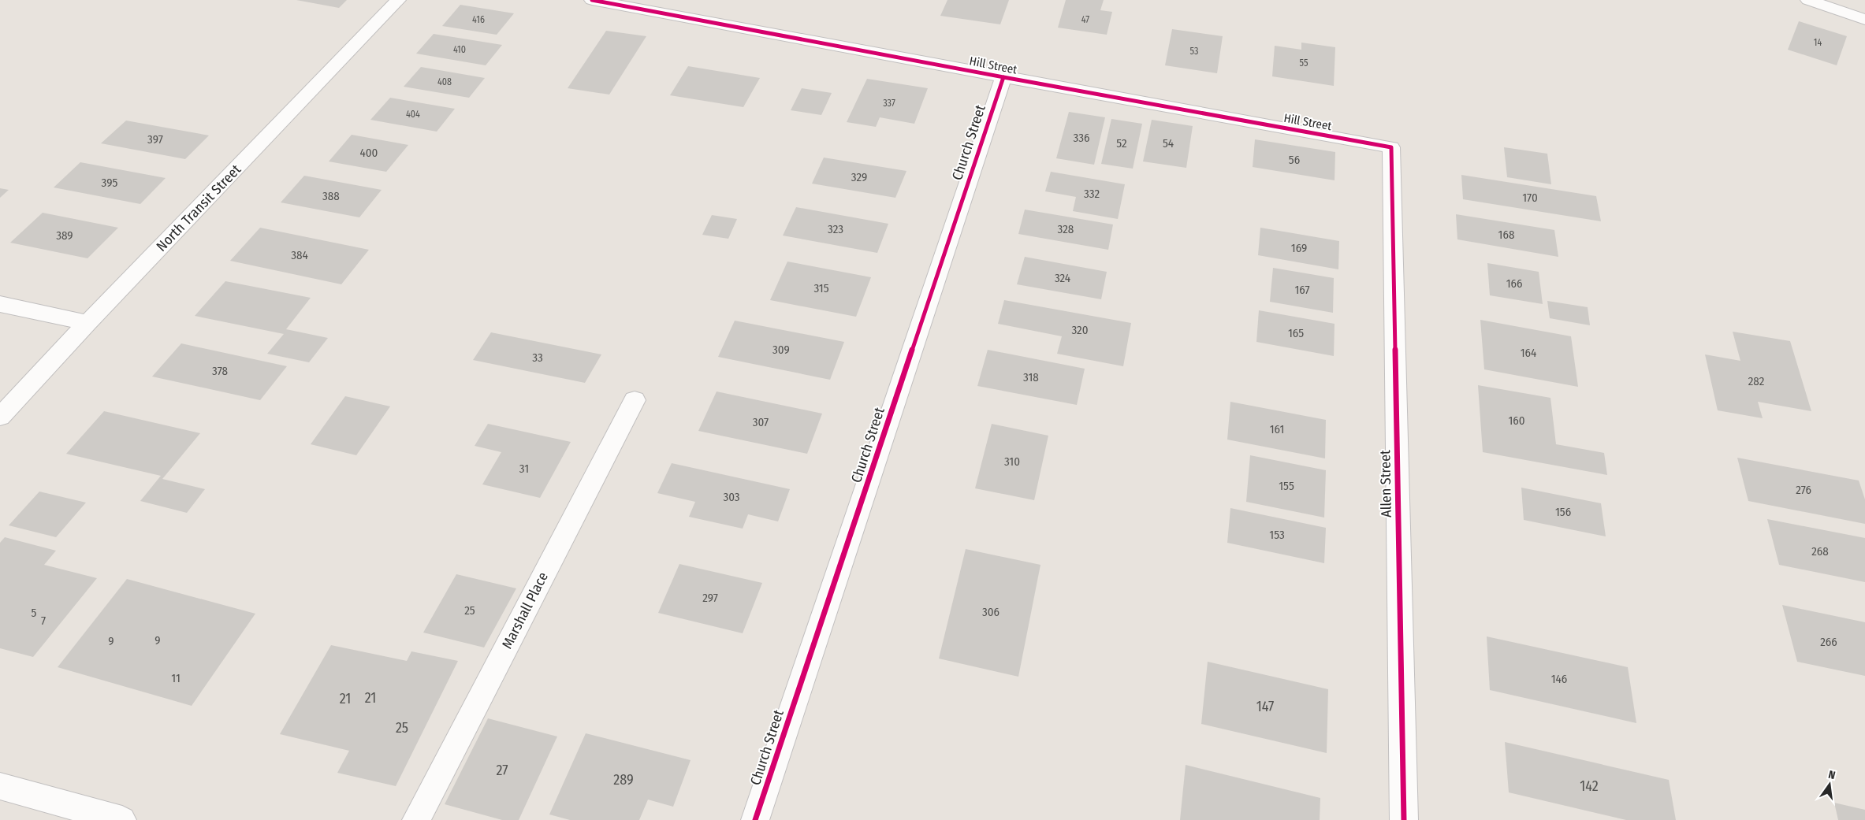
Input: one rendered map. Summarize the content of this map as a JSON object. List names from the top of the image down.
{
  "streets": {
    "street": [
      "Hill Street",
      "Church Street",
      "North Transit Street",
      "Allen Street",
      "Marshall Place"
    ]
  },
  "crossings": [
    ["Hill Street", "Church Street"],
    ["Hill Street", "Allen Street"]
  ],
  "house_numbers": [
    "416",
    "47",
    "14",
    "410",
    "53",
    "55",
    "408",
    "337",
    "404",
    "336",
    "397",
    "52",
    "54",
    "400",
    "56",
    "329",
    "395",
    "332",
    "388",
    "170",
    "323",
    "328",
    "168",
    "389",
    "169",
    "384",
    "324",
    "166",
    "315",
    "167",
    "320",
    "165",
    "309",
    "164",
    "33",
    "378",
    "318",
    "282",
    "160",
    "307",
    "161",
    "310",
    "31",
    "155",
    "276",
    "303",
    "156",
    "153",
    "268",
    "297",
    "25",
    "306",
    "5",
    "7",
    "9",
    "9",
    "266",
    "11",
    "146",
    "21",
    "21",
    "147",
    "25",
    "27",
    "289",
    "142"
  ],
  "north": "top"
}
